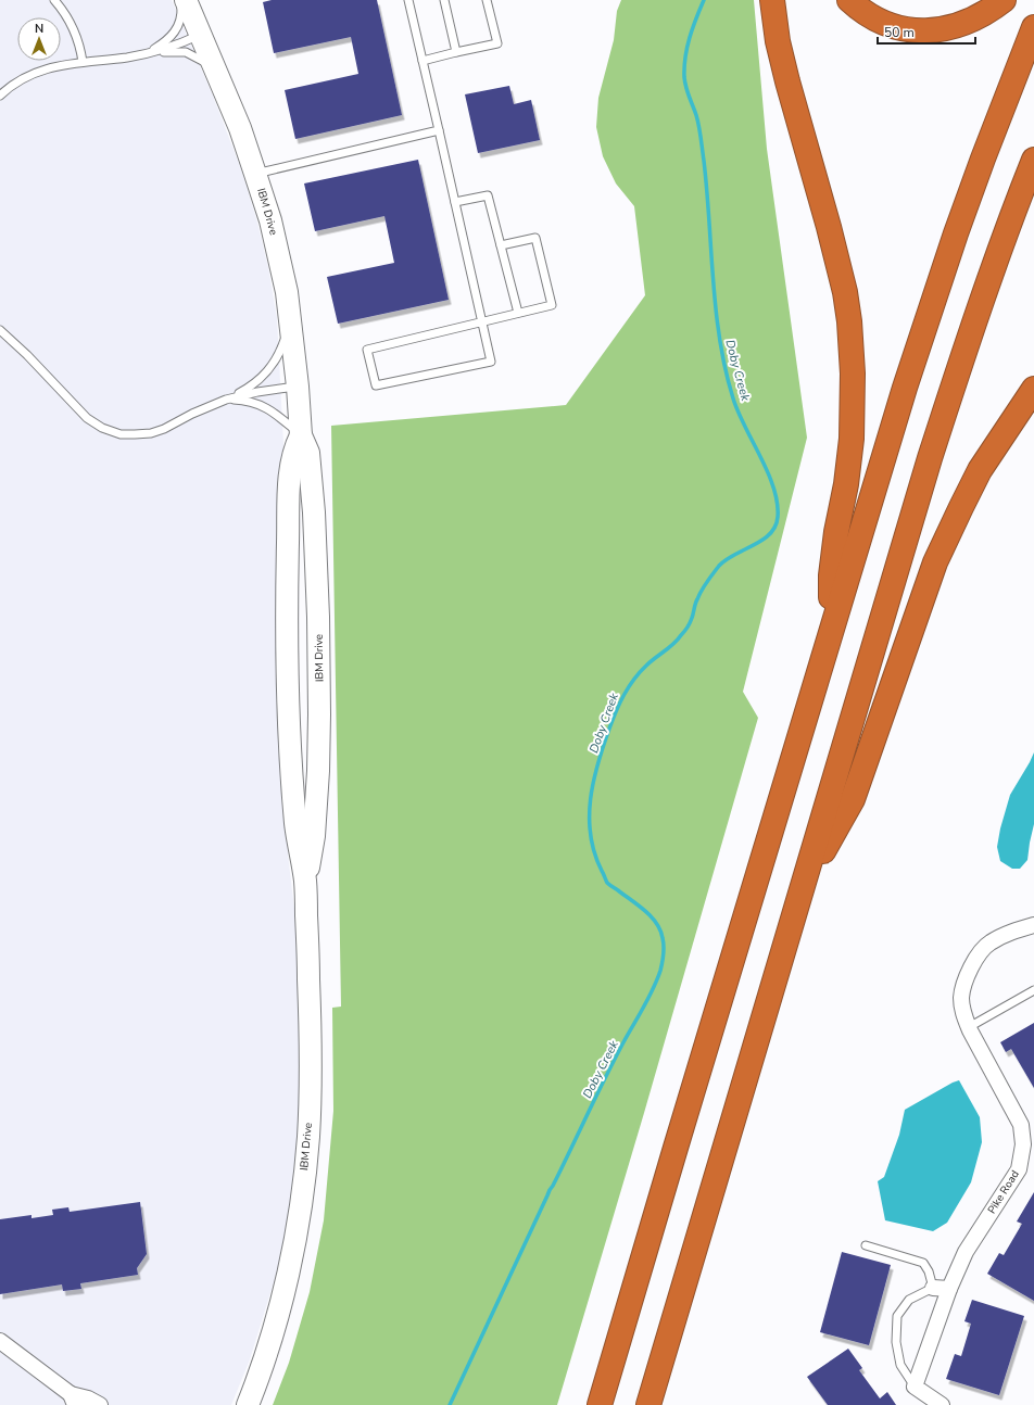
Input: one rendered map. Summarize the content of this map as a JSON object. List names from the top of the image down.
{
  "streets": {
    "street": ["IBM Drive", "Pike Road"]
  },
  "water": ["Doby Creek"],
  "scale_bar": "50 m",
  "north": "top"
}
